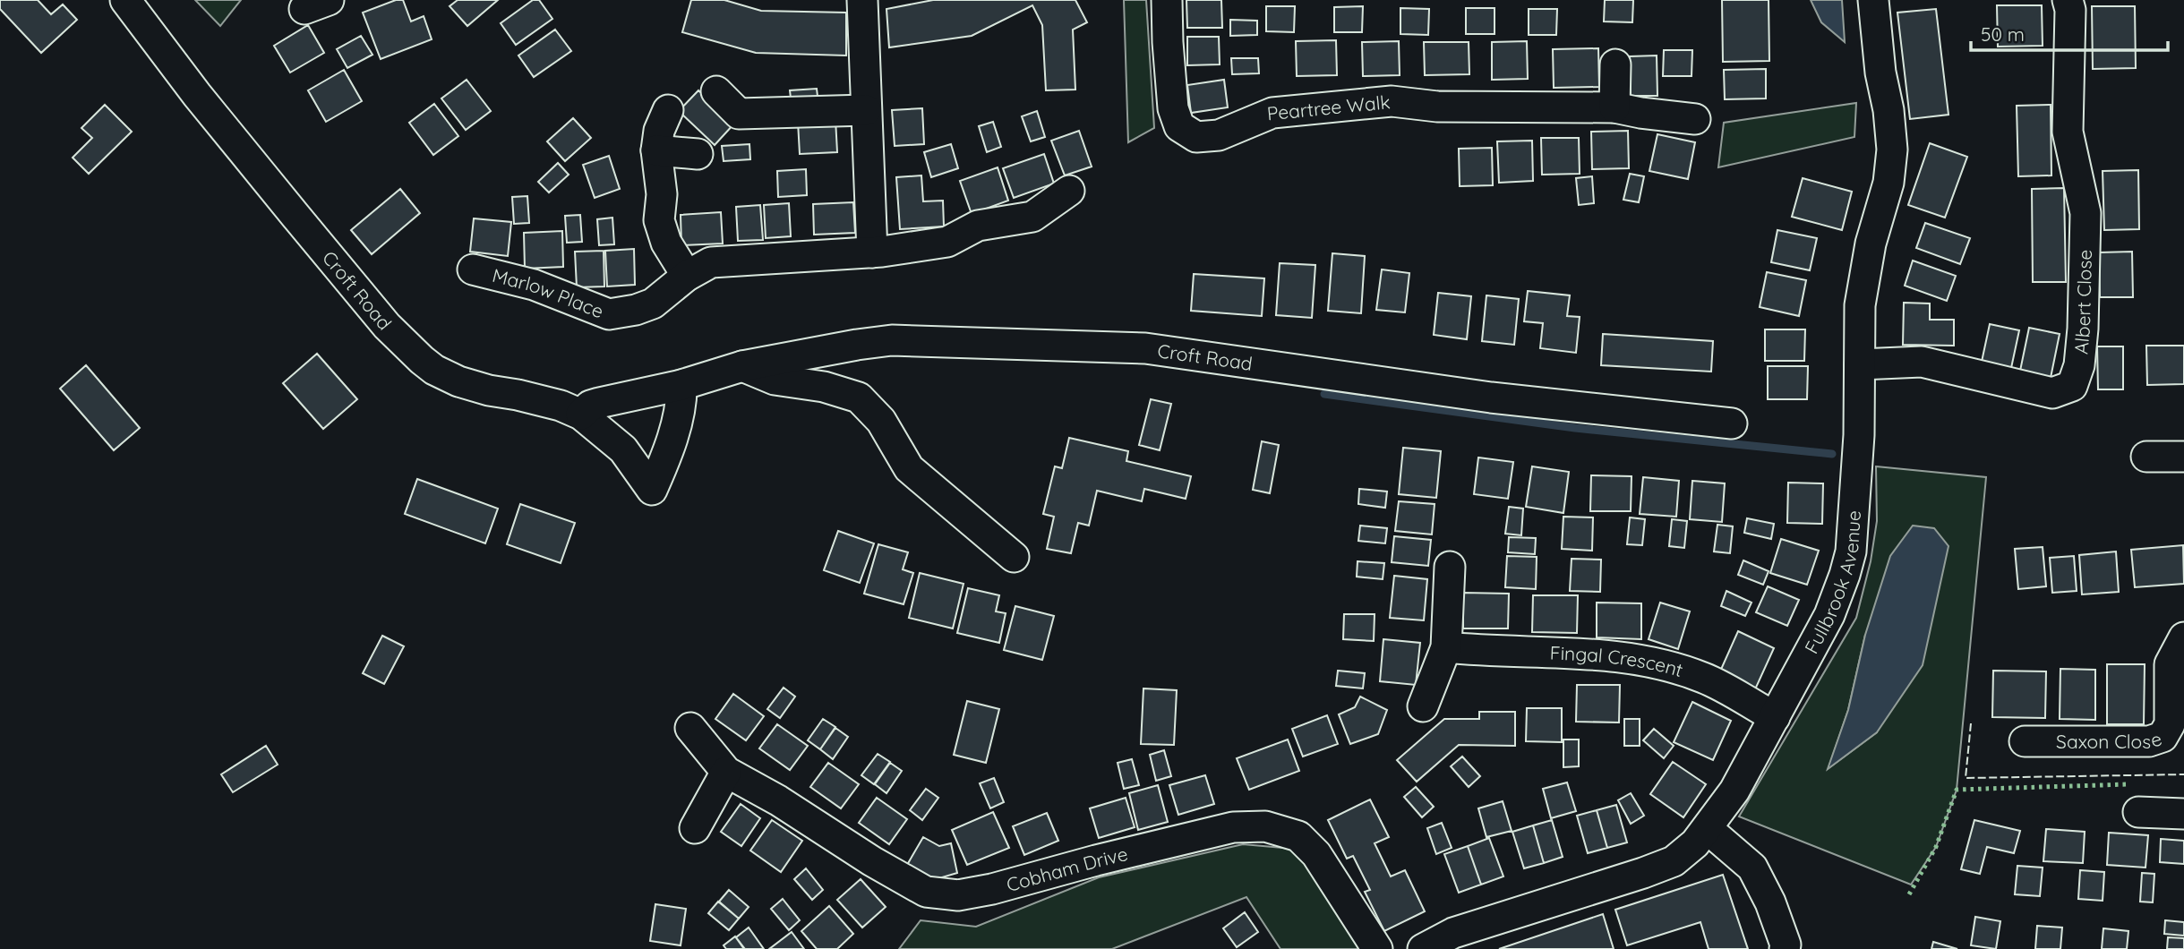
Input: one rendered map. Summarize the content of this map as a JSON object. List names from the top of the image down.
{
  "streets": {
    "street": [
      "Peartree Walk",
      "Croft Road",
      "Marlow Place",
      "Albert Close",
      "Fullbrook Avenue",
      "Fingal Crescent",
      "Saxon Close",
      "Cobham Drive"
    ]
  },
  "crossings": [
    ["Albert Close", "Fullbrook Avenue"],
    ["Fullbrook Avenue", "Fingal Crescent"]
  ],
  "scale_bar": "50 m"
}
